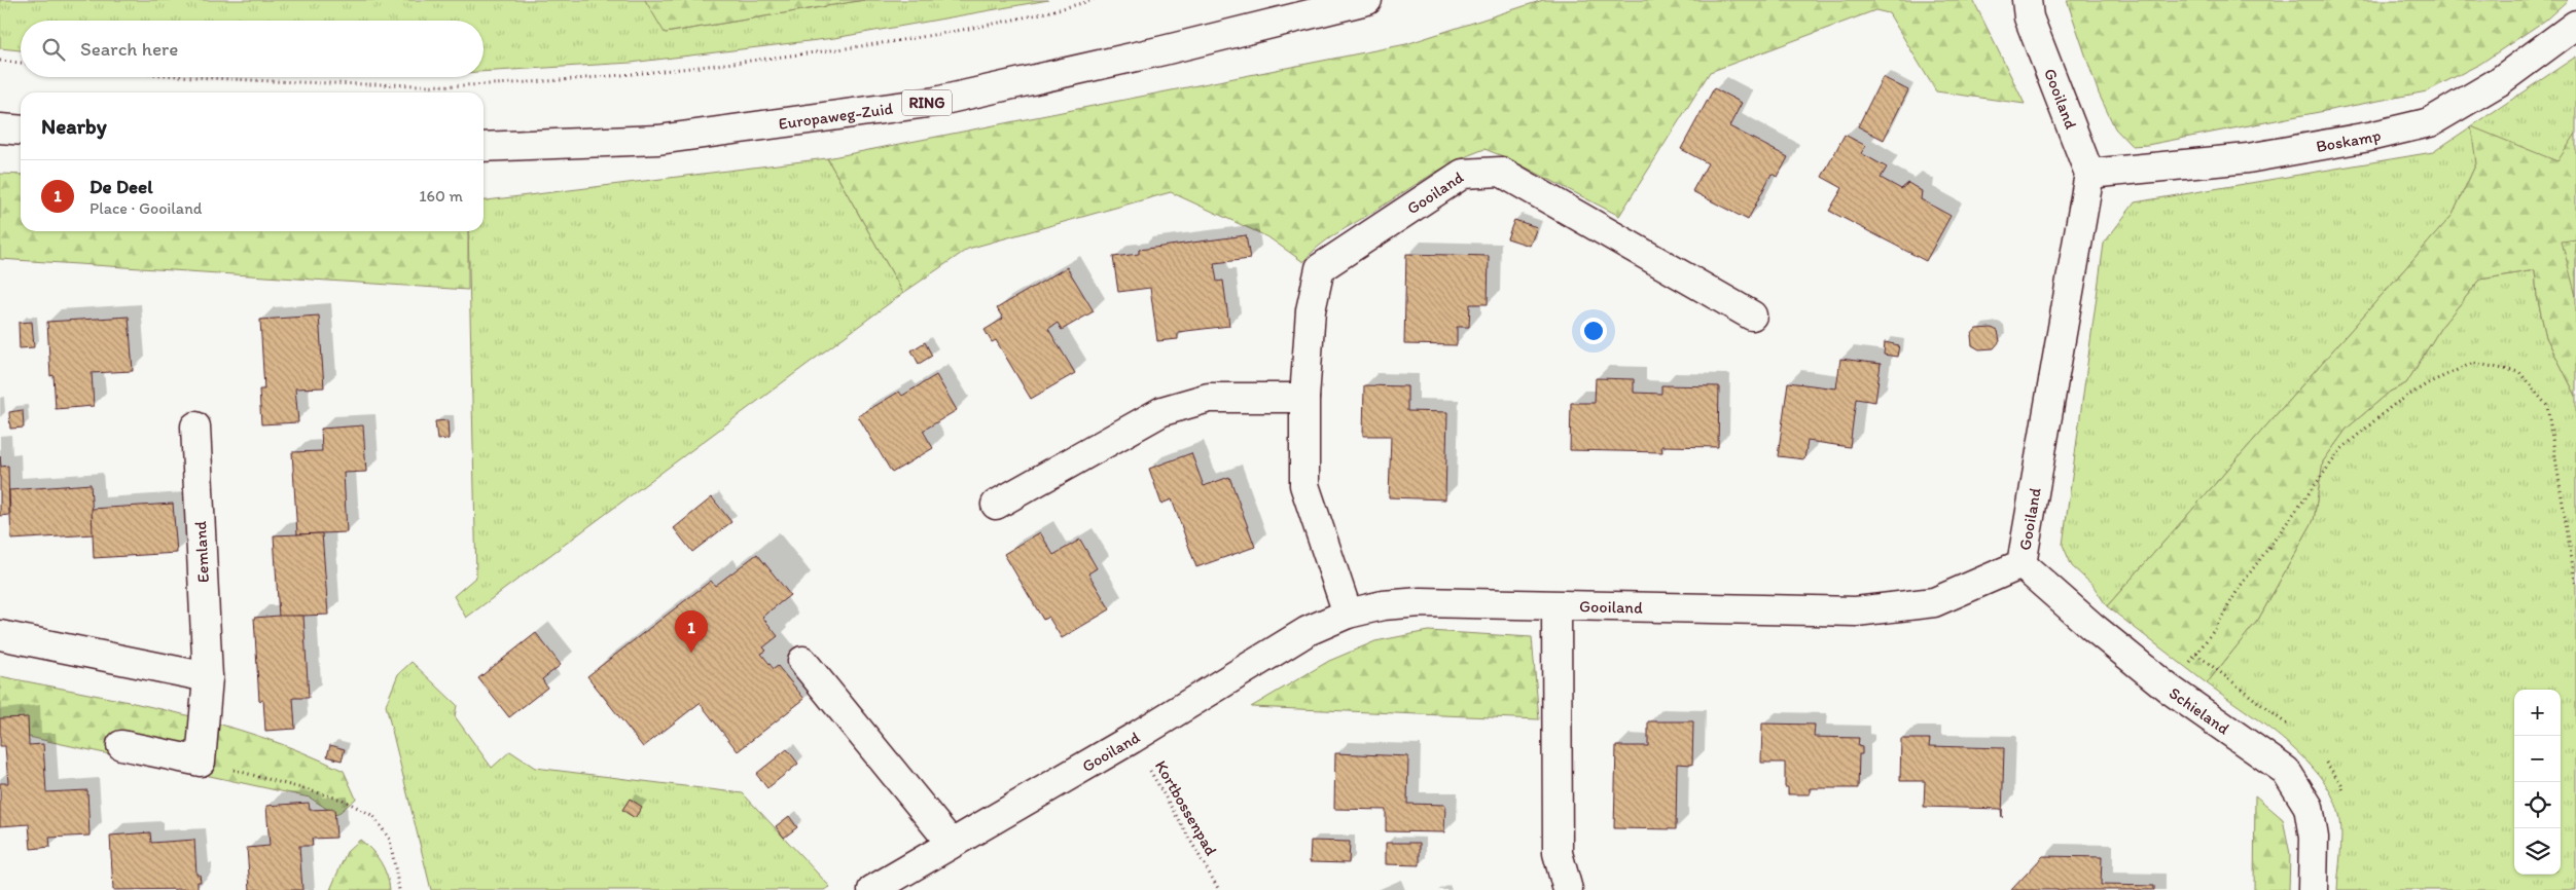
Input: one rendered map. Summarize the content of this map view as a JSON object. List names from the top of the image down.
{
  "streets": {
    "street": [
      "Gooiland",
      "RING",
      "Europaweg-Zuid",
      "Boskamp",
      "Eemland",
      "Schieland"
    ],
    "path": ["Kortbossenpad"]
  },
  "crossings": [
    ["Gooiland", "Boskamp"],
    ["Gooiland", "Schieland"],
    ["Gooiland", "Kortbossenpad"]
  ],
  "page": {
    "search": "Search here",
    "heading": "Nearby",
    "list": [
      {
        "mark": "1",
        "name": "De Deel",
        "note": "Place · Gooiland",
        "value": "160 m"
      }
    ],
    "pins": "1",
    "map_buttons": ["+", "−"]
  }
}
